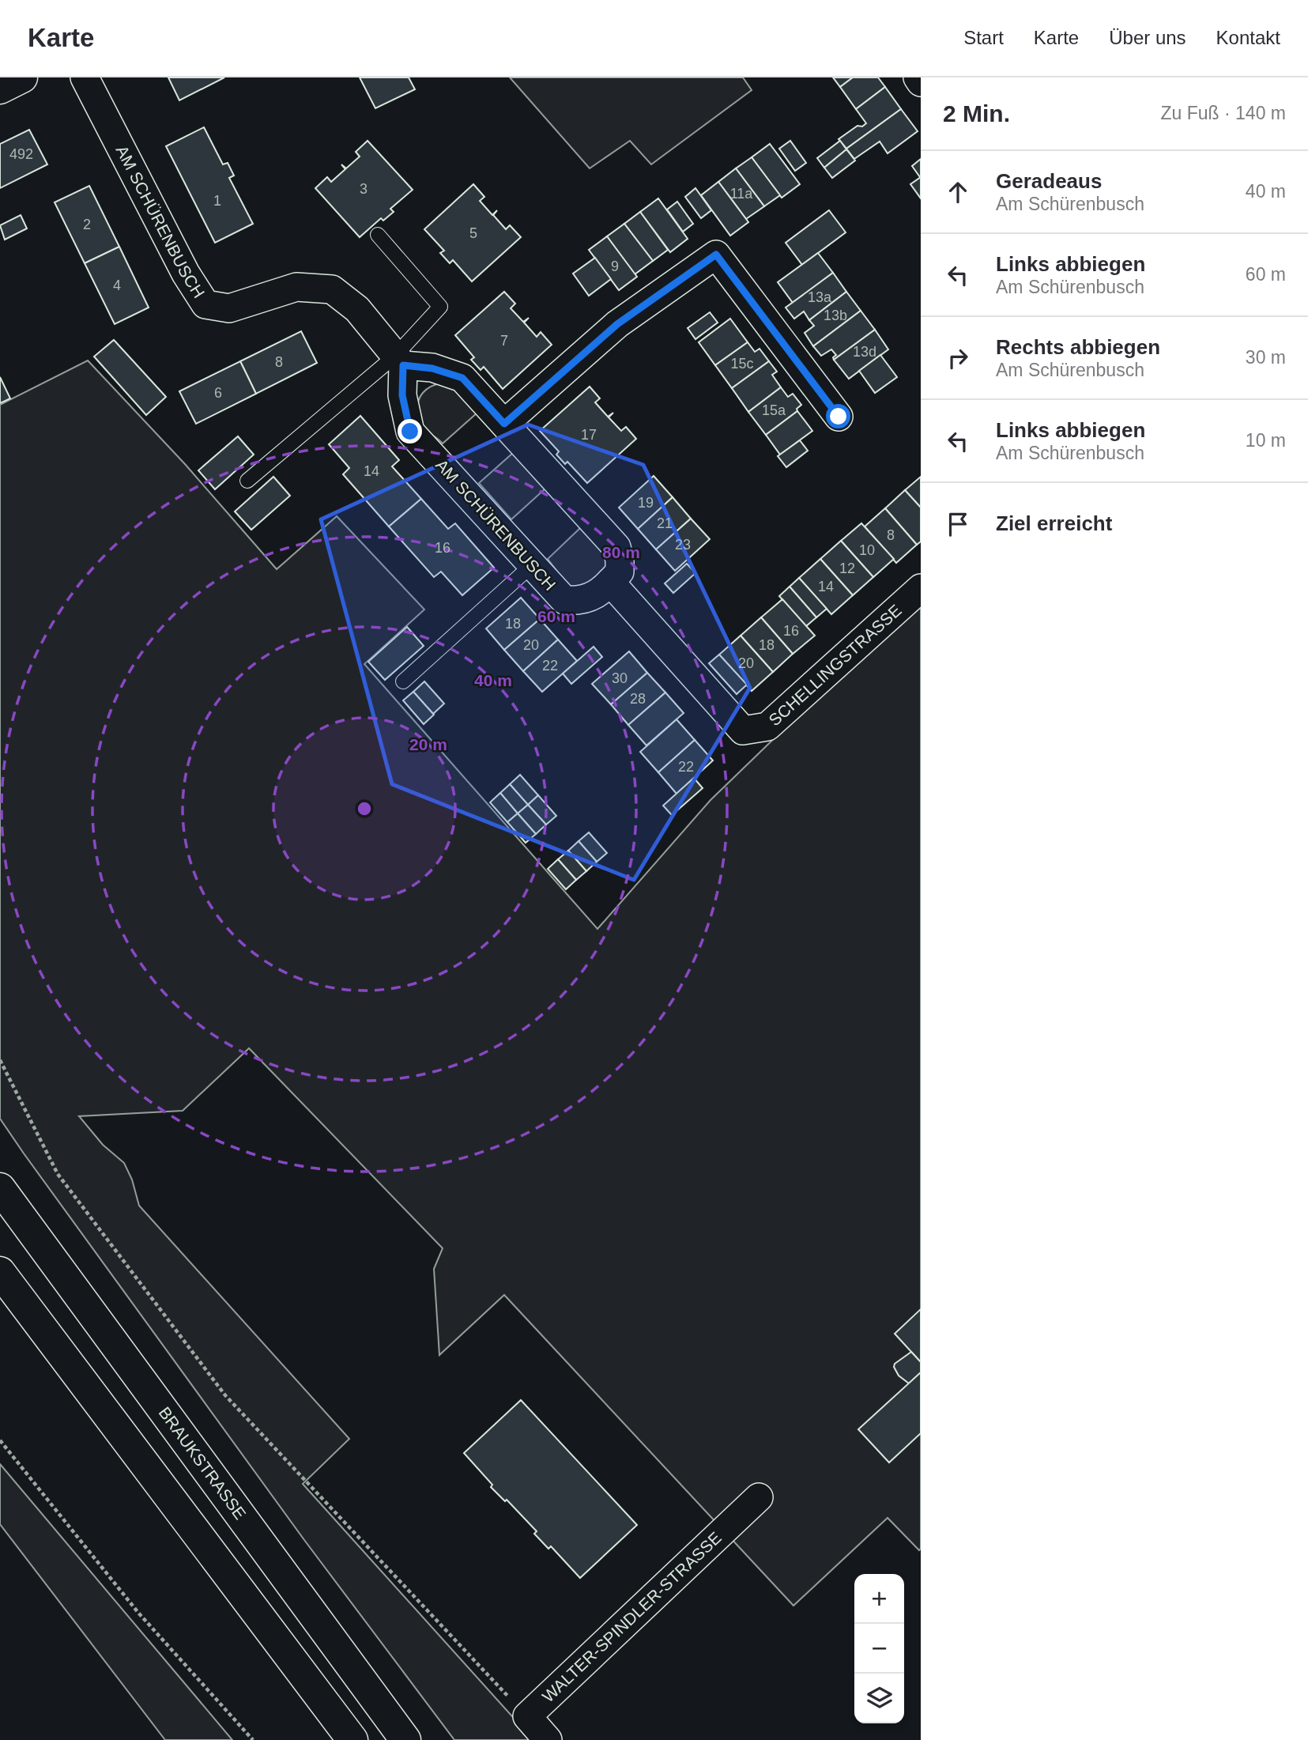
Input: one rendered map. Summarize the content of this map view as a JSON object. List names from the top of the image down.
{
  "streets": {
    "main road": ["BRAUKSTRASSE"],
    "street": ["AM SCHÜRENBUSCH", "SCHELLINGSTRASSE", "WALTER-SPINDLER-STRASSE"]
  },
  "crossings": [
    ["AM SCHÜRENBUSCH", "SCHELLINGSTRASSE"]
  ],
  "house_numbers": [
    "492",
    "3",
    "11a",
    "1",
    "2",
    "5",
    "9",
    "4",
    "13a",
    "13b",
    "7",
    "13d",
    "8",
    "15c",
    "6",
    "15a",
    "17",
    "14",
    "19",
    "21",
    "8",
    "23",
    "16",
    "10",
    "12",
    "14",
    "18",
    "16",
    "20",
    "18",
    "20",
    "22",
    "30",
    "28",
    "22"
  ],
  "page": {
    "header": "Karte",
    "nav": [
      "Start",
      "Karte",
      "Über uns",
      "Kontakt"
    ],
    "heading": ["2 Min.", "Zu Fuß · 140 m"],
    "list": [
      ["Geradeaus", "Am Schürenbusch", "40 m"],
      ["Links abbiegen", "Am Schürenbusch", "60 m"],
      ["Rechts abbiegen", "Am Schürenbusch", "30 m"],
      ["Links abbiegen", "Am Schürenbusch", "10 m"],
      "Ziel erreicht"
    ],
    "map_buttons": ["+", "−"]
  },
  "rings": [
    "80 m",
    "60 m",
    "40 m",
    "20 m"
  ]
}
